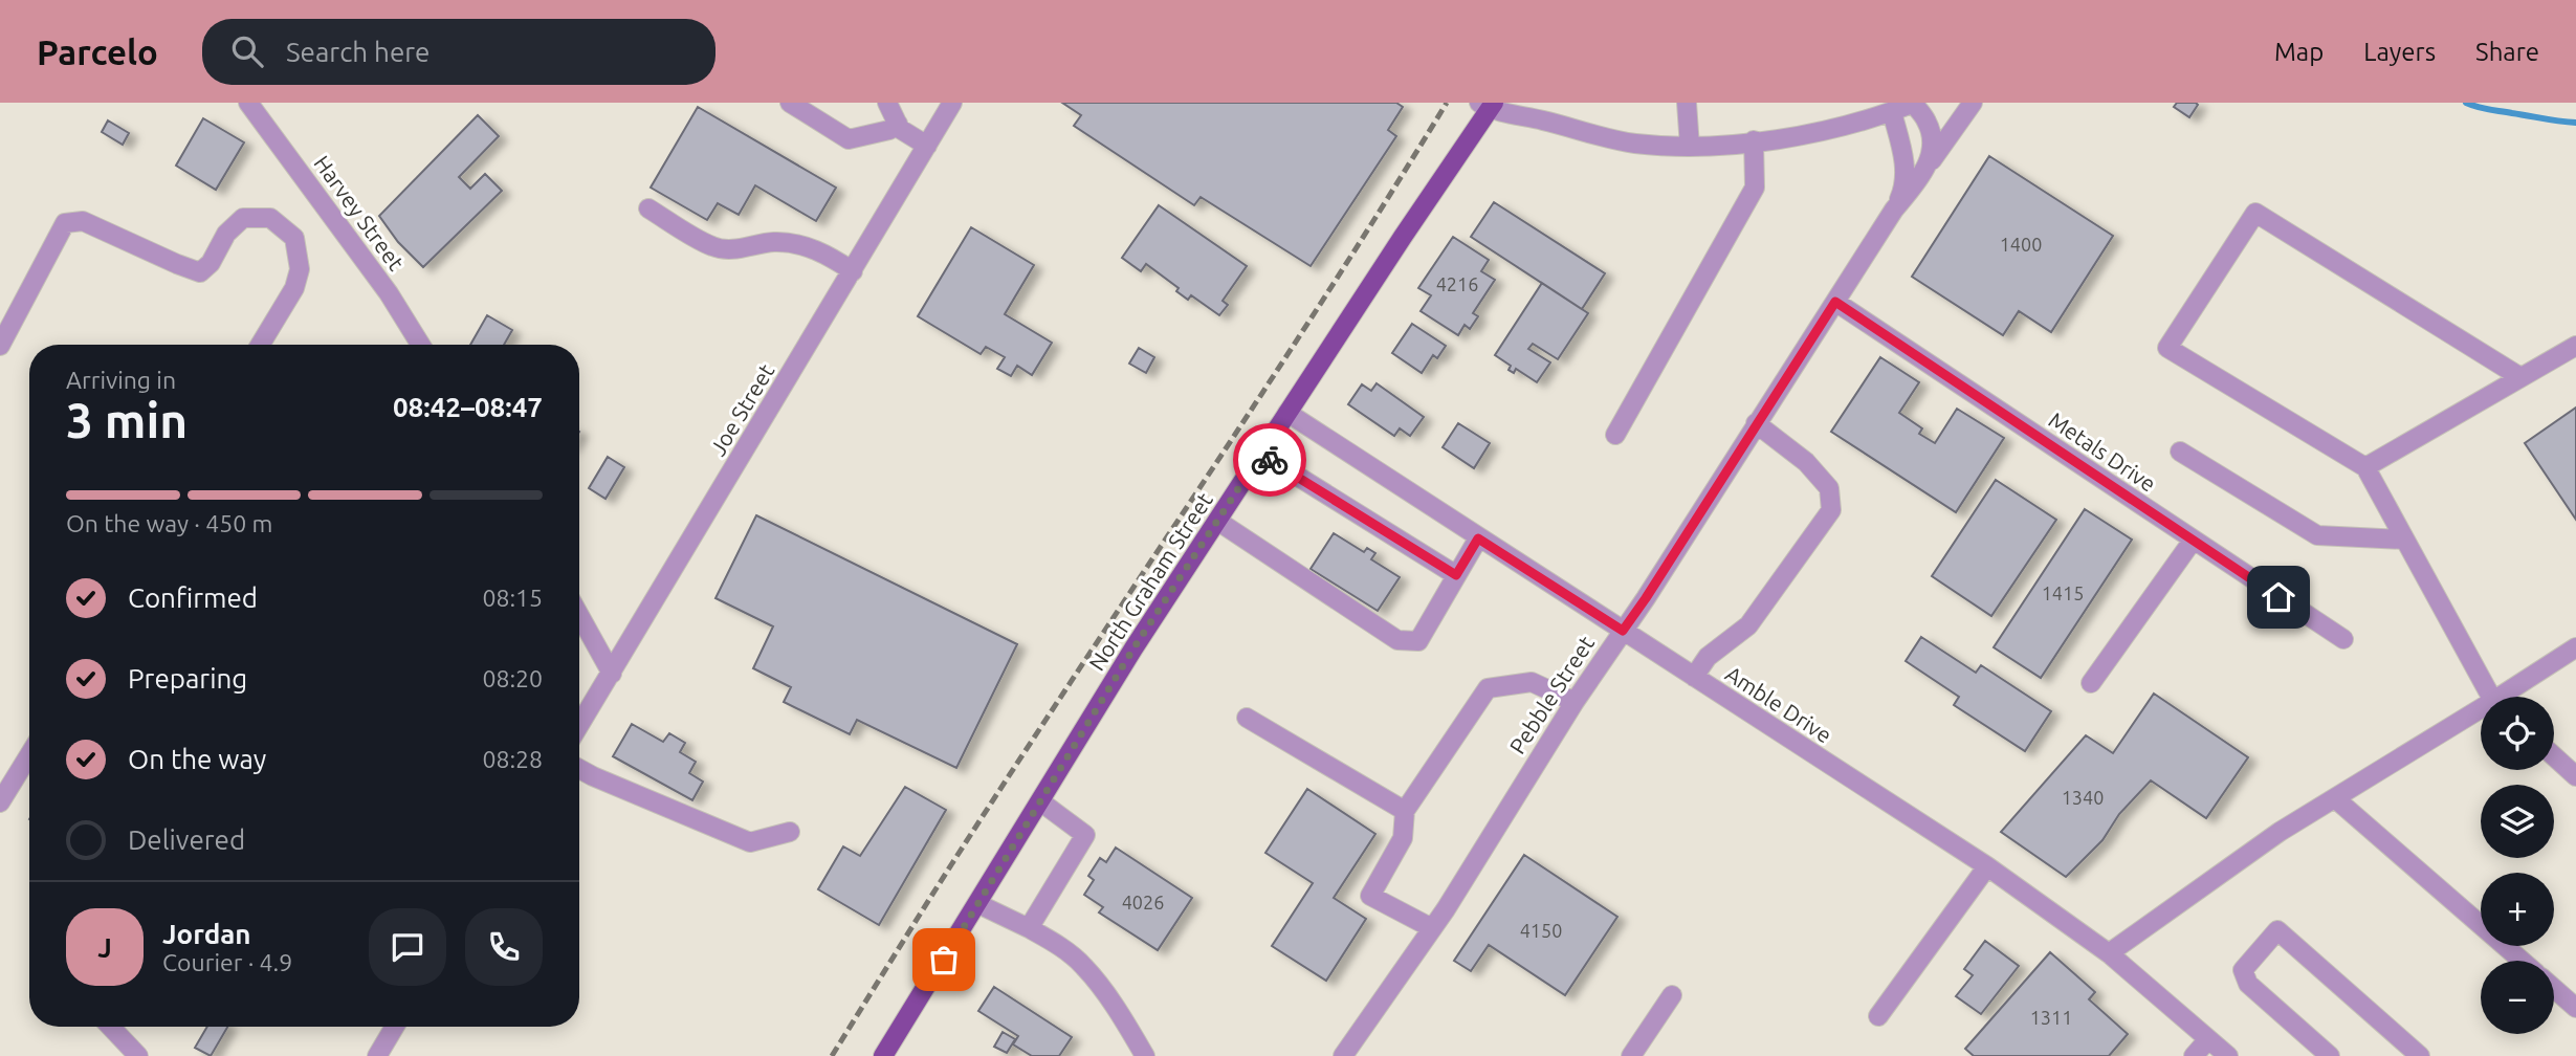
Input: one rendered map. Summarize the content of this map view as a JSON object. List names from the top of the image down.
{
  "streets": {
    "main road": ["North Graham Street"],
    "street": [
      "Harvey Street",
      "Joe Street",
      "Metals Drive",
      "Pebble Street",
      "Amble Drive"
    ]
  },
  "crossings": [
    ["Metals Drive", "Pebble Street"],
    ["North Graham Street", "Amble Drive"],
    ["Pebble Street", "Amble Drive"]
  ],
  "house_numbers": [
    "1400",
    "4216",
    "1415",
    "1340",
    "4026",
    "4150",
    "1311"
  ],
  "page": {
    "header": "Parcelo",
    "search": "Search here",
    "nav": ["Map", "Layers", "Share"],
    "heading": ["3 min", "Arriving in", "08:42–08:47"],
    "panel": ["Jordan", "Courier · 4.9"],
    "bar": "On the way · 450 m",
    "list": [
      ["Confirmed", "08:15"],
      ["Preparing", "08:20"],
      ["On the way", "08:28"],
      "Delivered"
    ],
    "map_buttons": ["+", "−"],
    "round": "J"
  }
}
